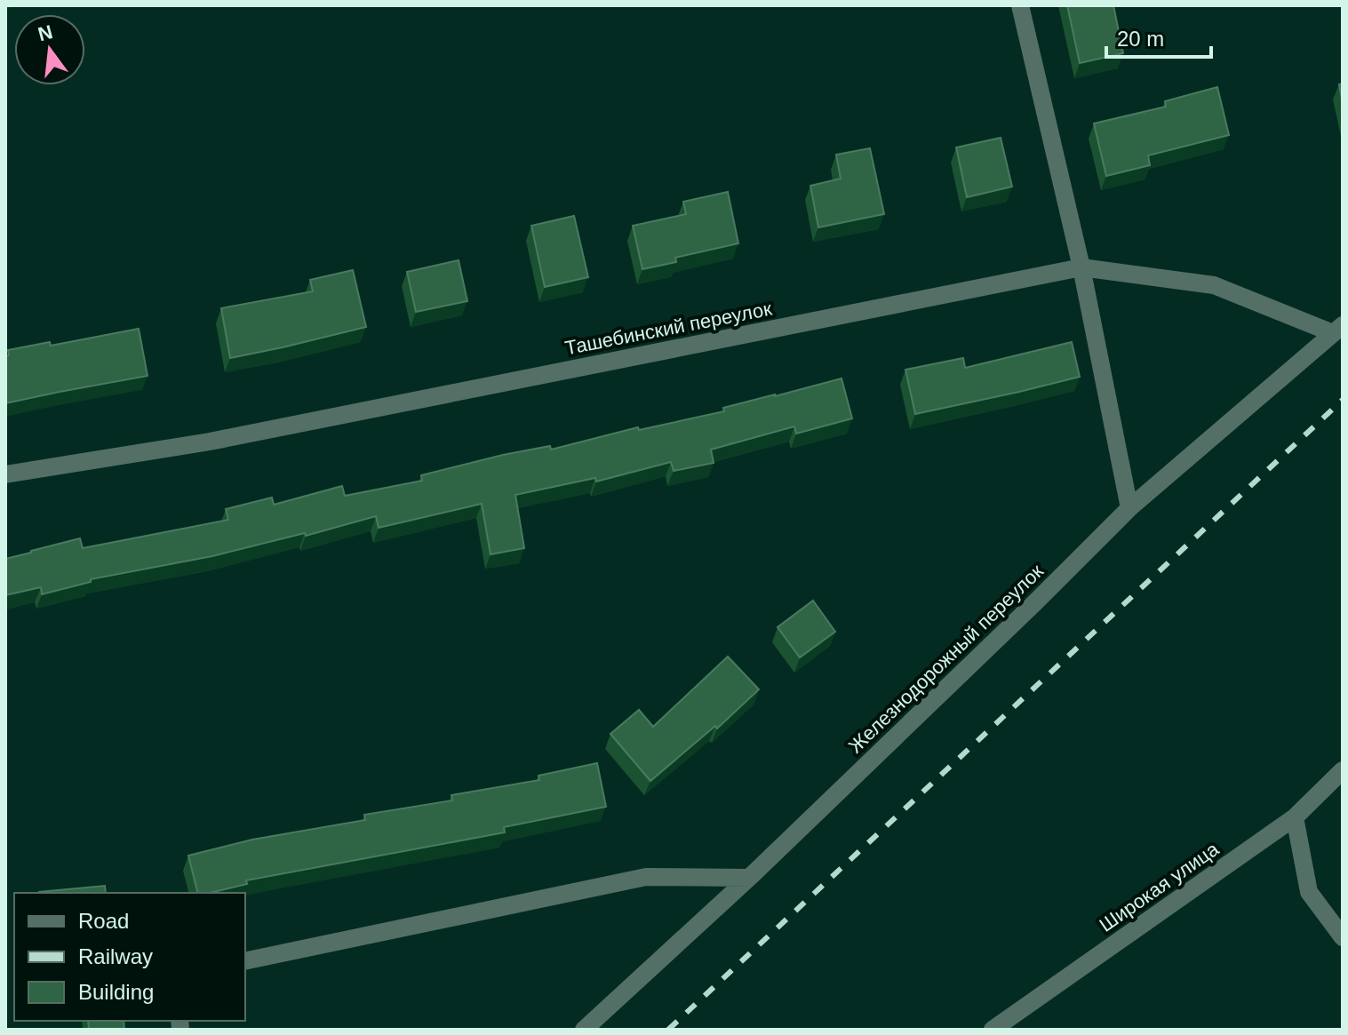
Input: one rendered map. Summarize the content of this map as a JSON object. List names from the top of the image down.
{
  "streets": {
    "street": ["Ташебинский переулок", "Железнодорожный переулок", "Широкая улица"]
  },
  "crossings": [
    ["Ташебинский переулок", "Железнодорожный переулок"]
  ],
  "legend": ["Road", "Railway", "Building"],
  "scale_bar": "20 m",
  "north": "top"
}
